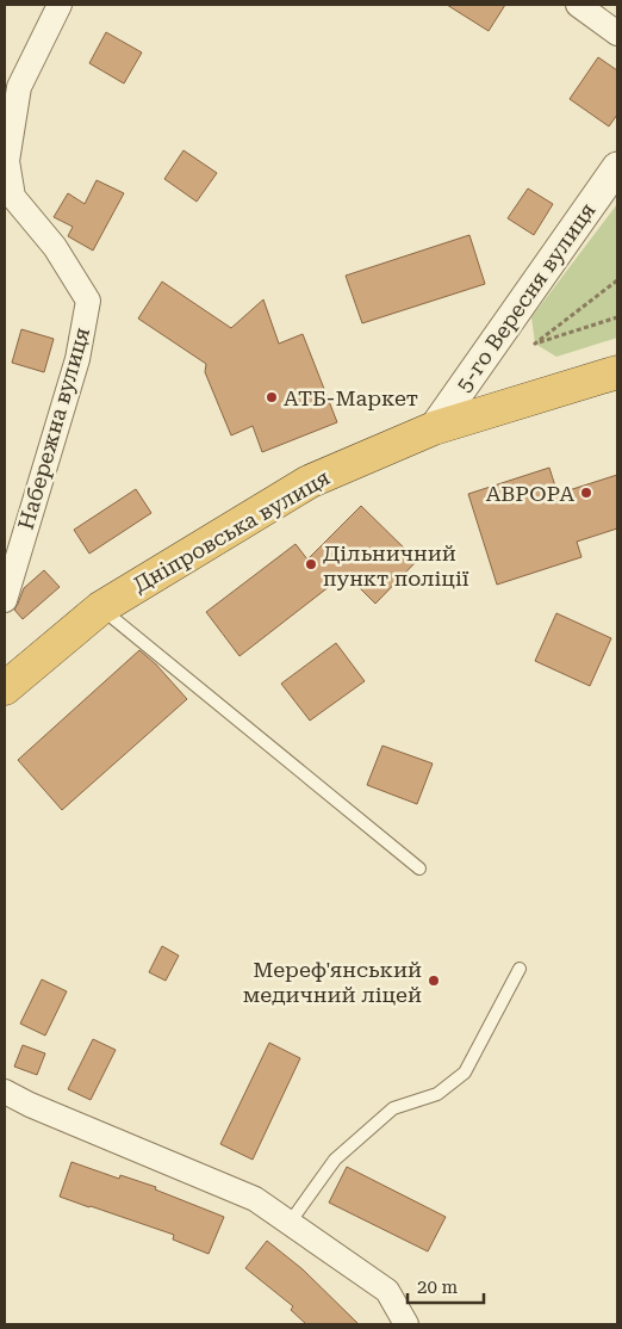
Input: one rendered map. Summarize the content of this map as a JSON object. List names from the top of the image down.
{
  "streets": {
    "highway": ["Дніпровська вулиця"],
    "street": ["5-го Вересня вулиця", "Набережна вулиця"]
  },
  "crossings": [
    ["5-го Вересня вулиця", "Дніпровська вулиця"]
  ],
  "places": [
    "АТБ-Маркет",
    "АВРОРА",
    "Дільничний пункт поліції",
    "Мереф'янський медичний ліцей"
  ],
  "scale_bar": "20 m"
}
